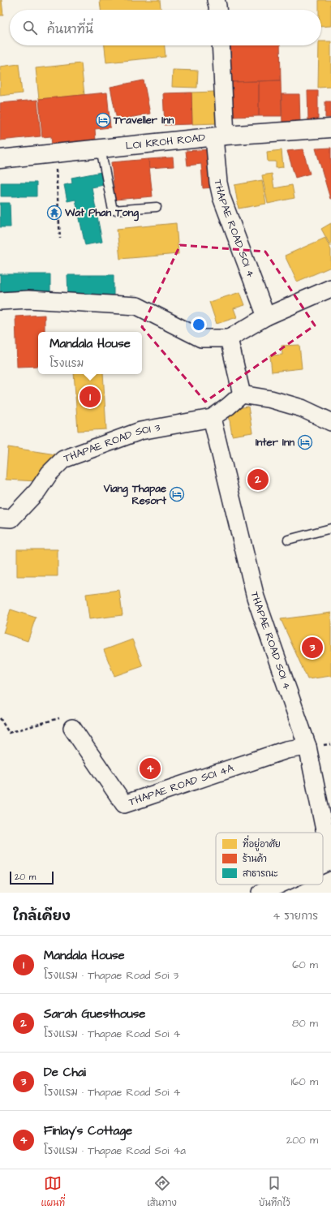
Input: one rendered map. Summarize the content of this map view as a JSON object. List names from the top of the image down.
{
  "streets": {
    "street": [
      "LOI KROH ROAD",
      "THAPAE ROAD SOI 4",
      "THAPAE ROAD SOI 3",
      "THAPAE ROAD SOI 4A"
    ]
  },
  "crossings": [
    ["LOI KROH ROAD", "THAPAE ROAD SOI 4"],
    ["THAPAE ROAD SOI 4", "THAPAE ROAD SOI 3"],
    ["THAPAE ROAD SOI 4", "THAPAE ROAD SOI 4A"]
  ],
  "places": {
    "hotel": ["Traveller Inn", "Inter Inn", "Viang Thapae Resort"],
    "temple": ["Wat Phan Tong"]
  },
  "legend": ["ที่อยู่อาศัย", "ร้านค้า", "สาธารณะ"],
  "scale_bar": "20 m",
  "page": {
    "search": "ค้นหาที่นี่",
    "popup": ["Mandala House", "โรงแรม"],
    "pins": [
      "1",
      "2",
      "3",
      "4"
    ],
    "scale": "20 m",
    "heading": ["ใกล้เคียง", "4 รายการ"],
    "list": [
      {
        "mark": "1",
        "name": "Mandala House",
        "note": "โรงแรม · Thapae Road Soi 3",
        "value": "60 m"
      },
      {
        "mark": "2",
        "name": "Sarah Guesthouse",
        "note": "โรงแรม · Thapae Road Soi 4",
        "value": "80 m"
      },
      {
        "mark": "3",
        "name": "De Chai",
        "note": "โรงแรม · Thapae Road Soi 4",
        "value": "160 m"
      },
      {
        "mark": "4",
        "name": "Finlay's Cottage",
        "note": "โรงแรม · Thapae Road Soi 4a",
        "value": "200 m"
      }
    ],
    "nav": ["แผนที่", "เส้นทาง", "บันทึกไว้"]
  }
}
